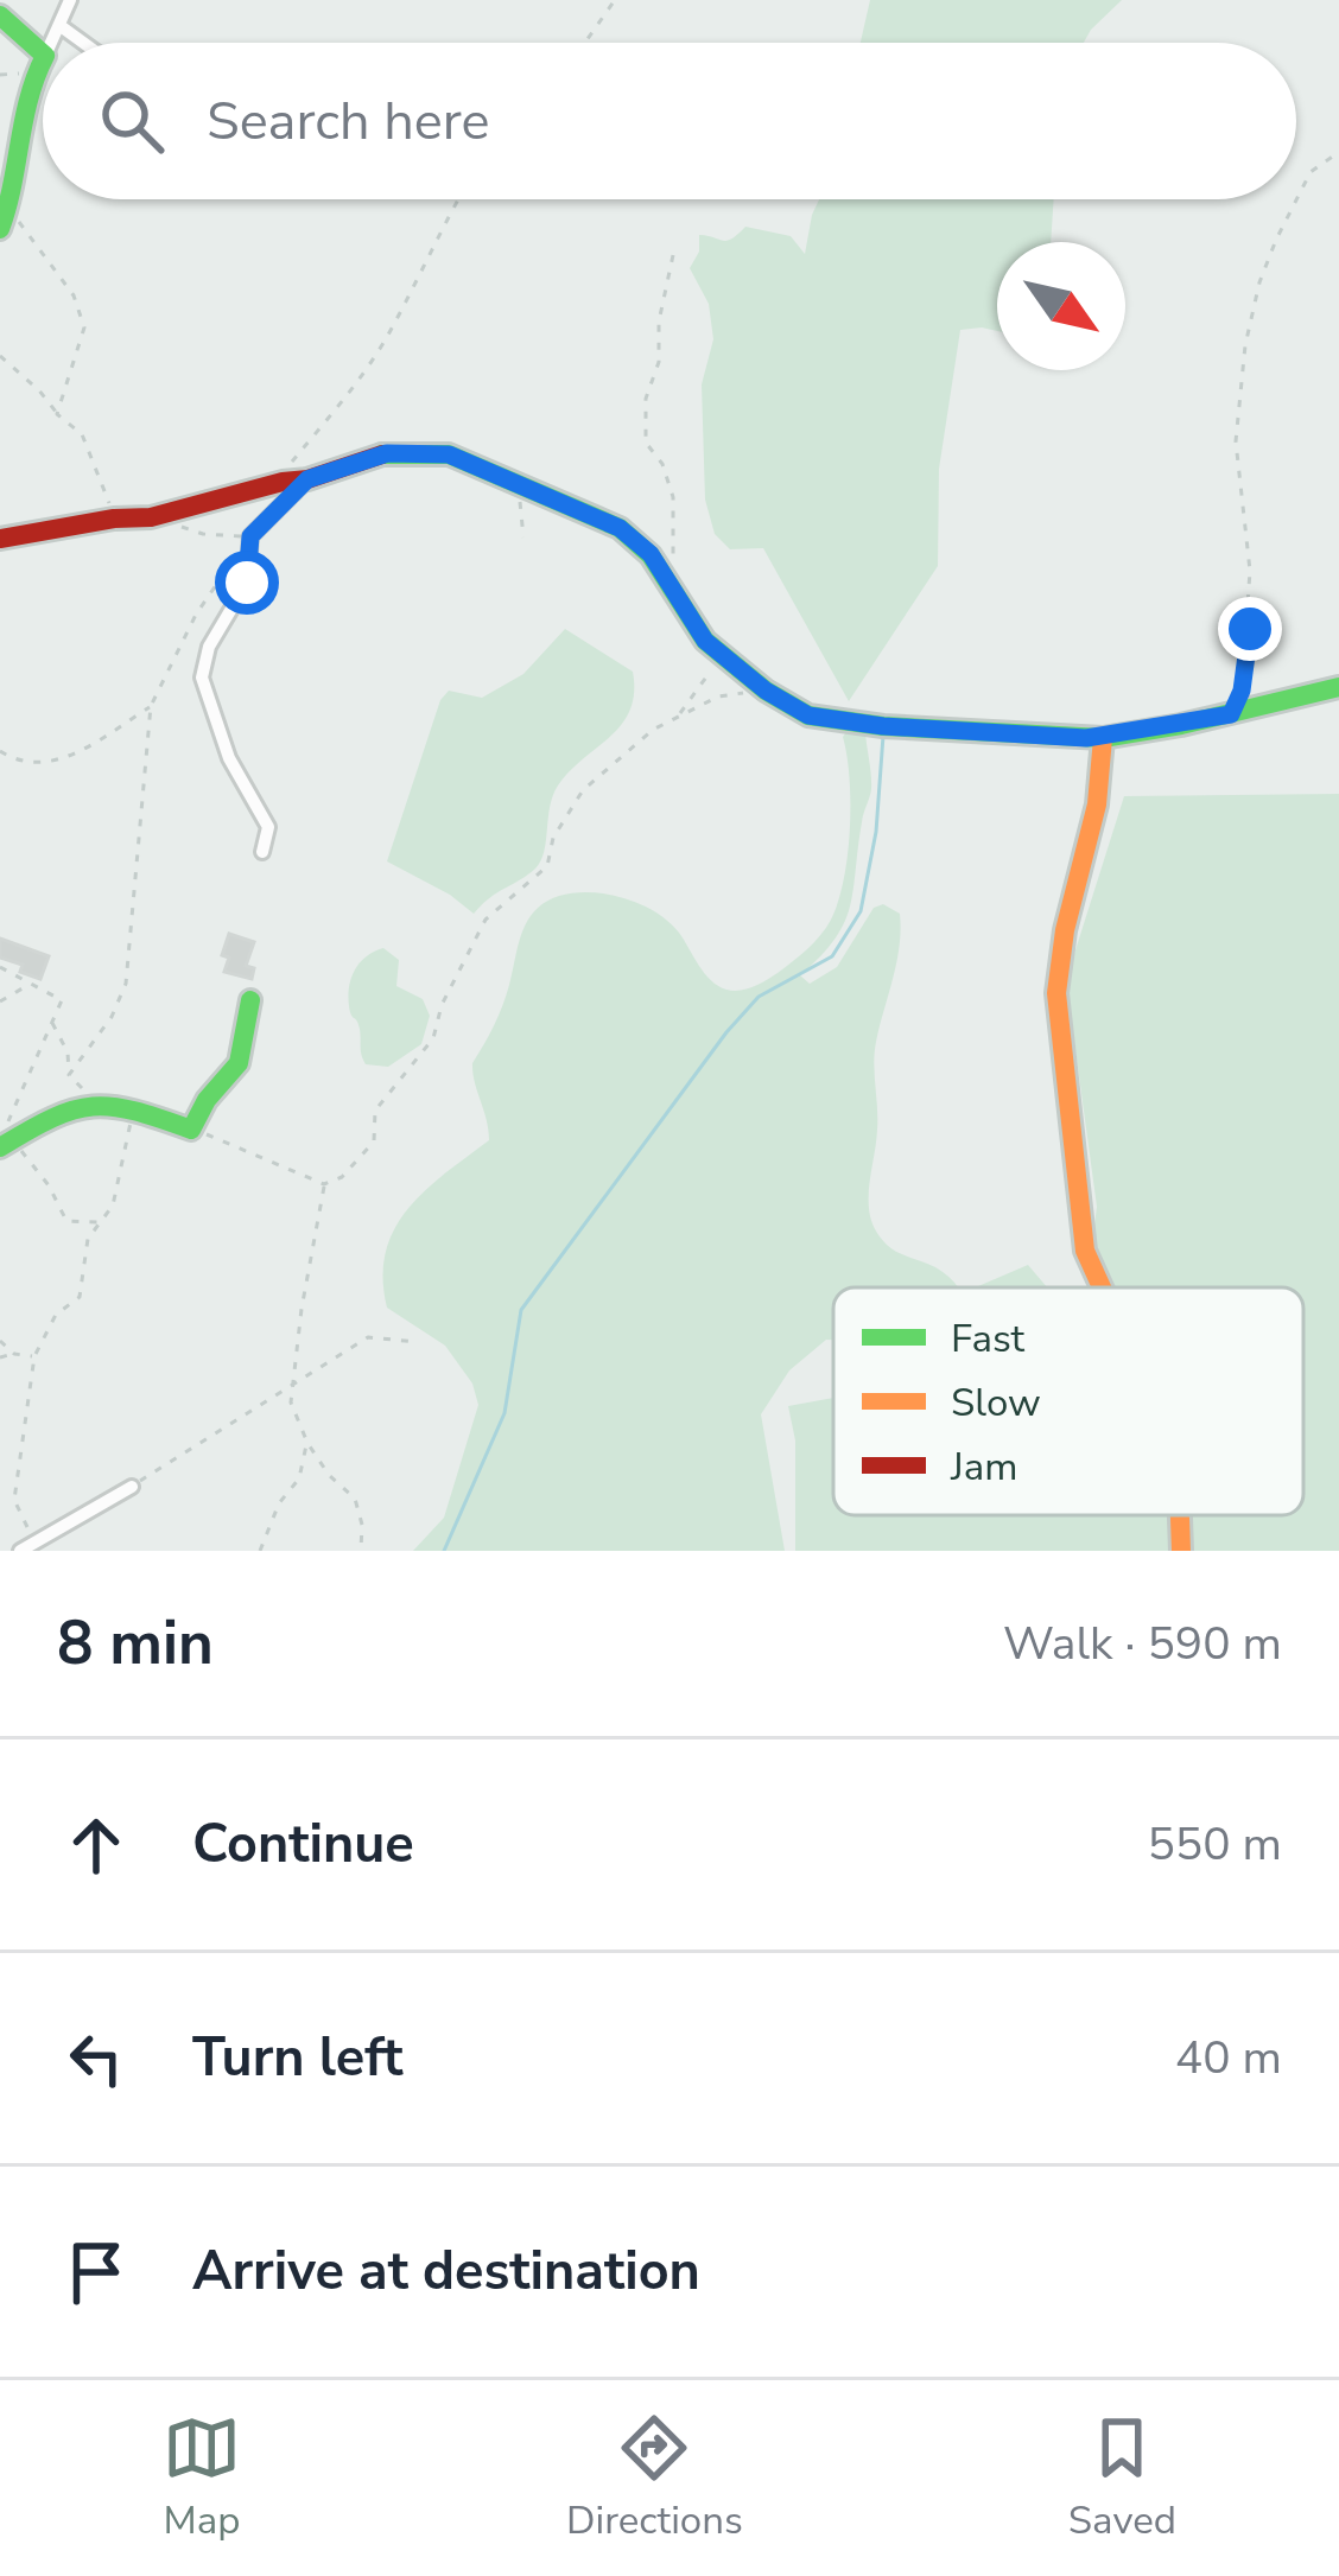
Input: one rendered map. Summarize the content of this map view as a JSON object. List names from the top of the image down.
{
  "legend": ["Fast", "Slow", "Jam"],
  "north": "bottom right",
  "page": {
    "search": "Search here",
    "heading": ["8 min", "Walk · 590 m"],
    "list": [
      ["Continue", "550 m"],
      ["Turn left", "40 m"],
      "Arrive at destination"
    ],
    "nav": ["Map", "Directions", "Saved"]
  }
}
